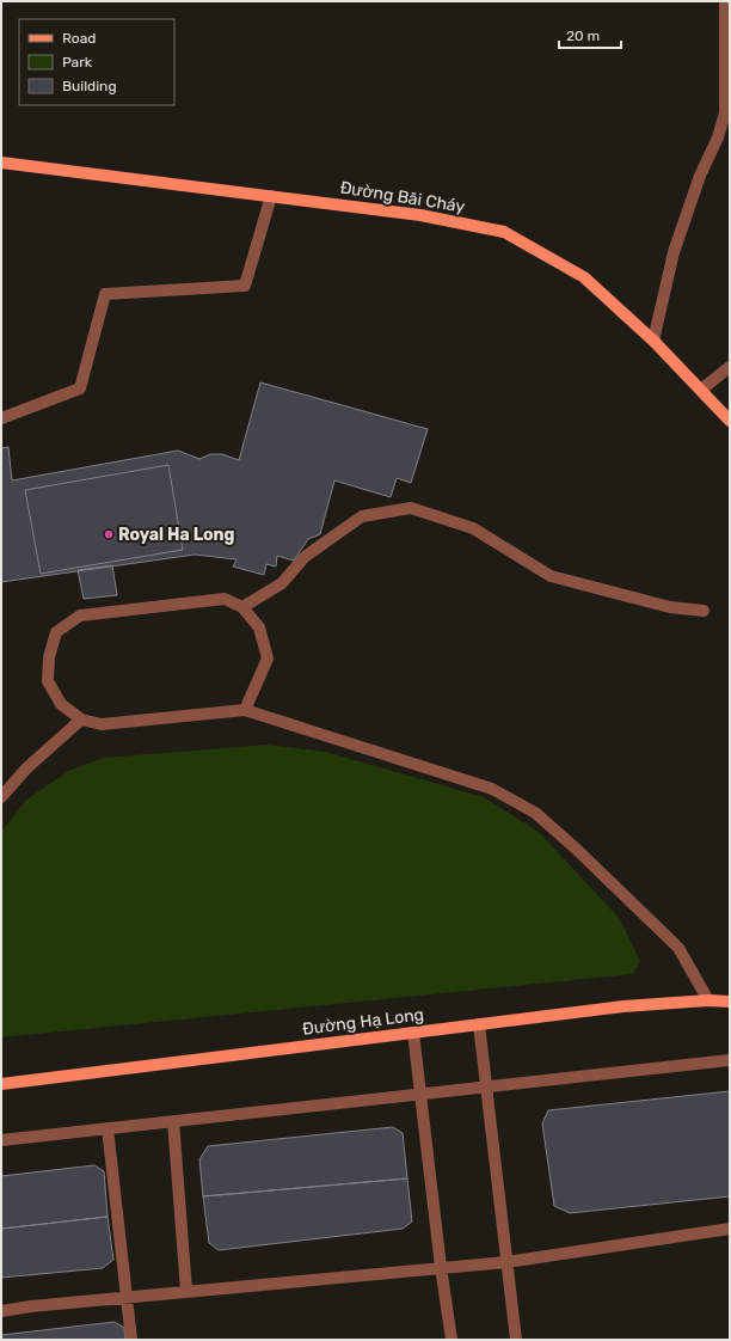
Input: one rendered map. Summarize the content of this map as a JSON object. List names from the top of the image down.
{
  "streets": {
    "main road": ["Đường Bãi Cháy", "Đường Hạ Long"]
  },
  "places": ["Royal Ha Long"],
  "legend": ["Road", "Park", "Building"],
  "scale_bar": "20 m"
}
